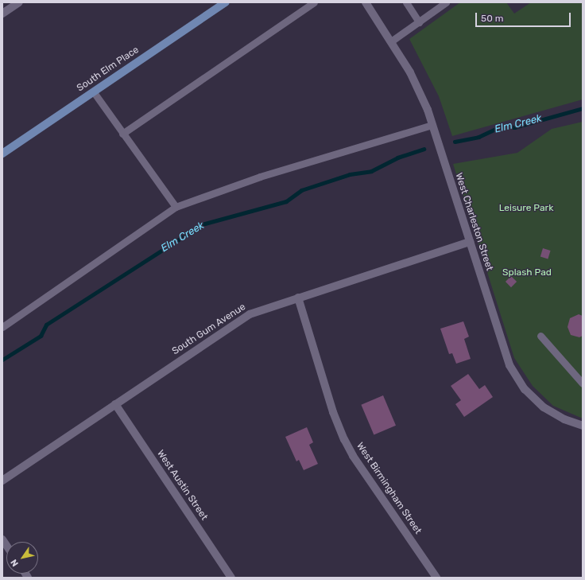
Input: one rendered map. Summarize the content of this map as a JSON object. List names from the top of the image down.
{
  "streets": {
    "main road": ["South Elm Place"],
    "street": [
      "West Charleston Street",
      "South Gum Avenue",
      "West Austin Street",
      "West Birmingham Street"
    ]
  },
  "crossings": [
    ["West Charleston Street", "South Gum Avenue"],
    ["South Gum Avenue", "West Austin Street"],
    ["South Gum Avenue", "West Birmingham Street"]
  ],
  "water": ["Elm Creek"],
  "parks": ["Leisure Park", "Splash Pad"],
  "scale_bar": "50 m",
  "north": "bottom left"
}
